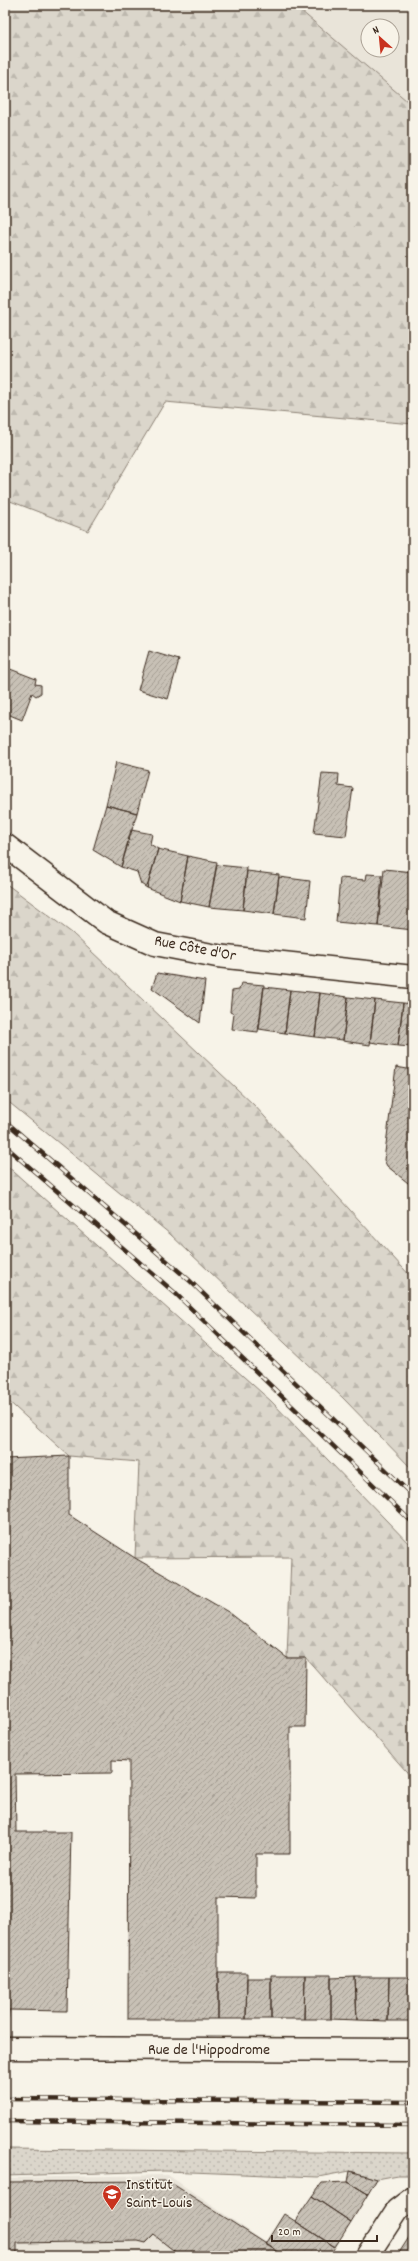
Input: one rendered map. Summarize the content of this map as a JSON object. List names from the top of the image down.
{
  "streets": {
    "street": ["Rue Côte d'Or", "Rue de l'Hippodrome"]
  },
  "places": {
    "school or university": ["Institut Saint-Louis"]
  },
  "scale_bar": "20 m",
  "north": "top left"
}
